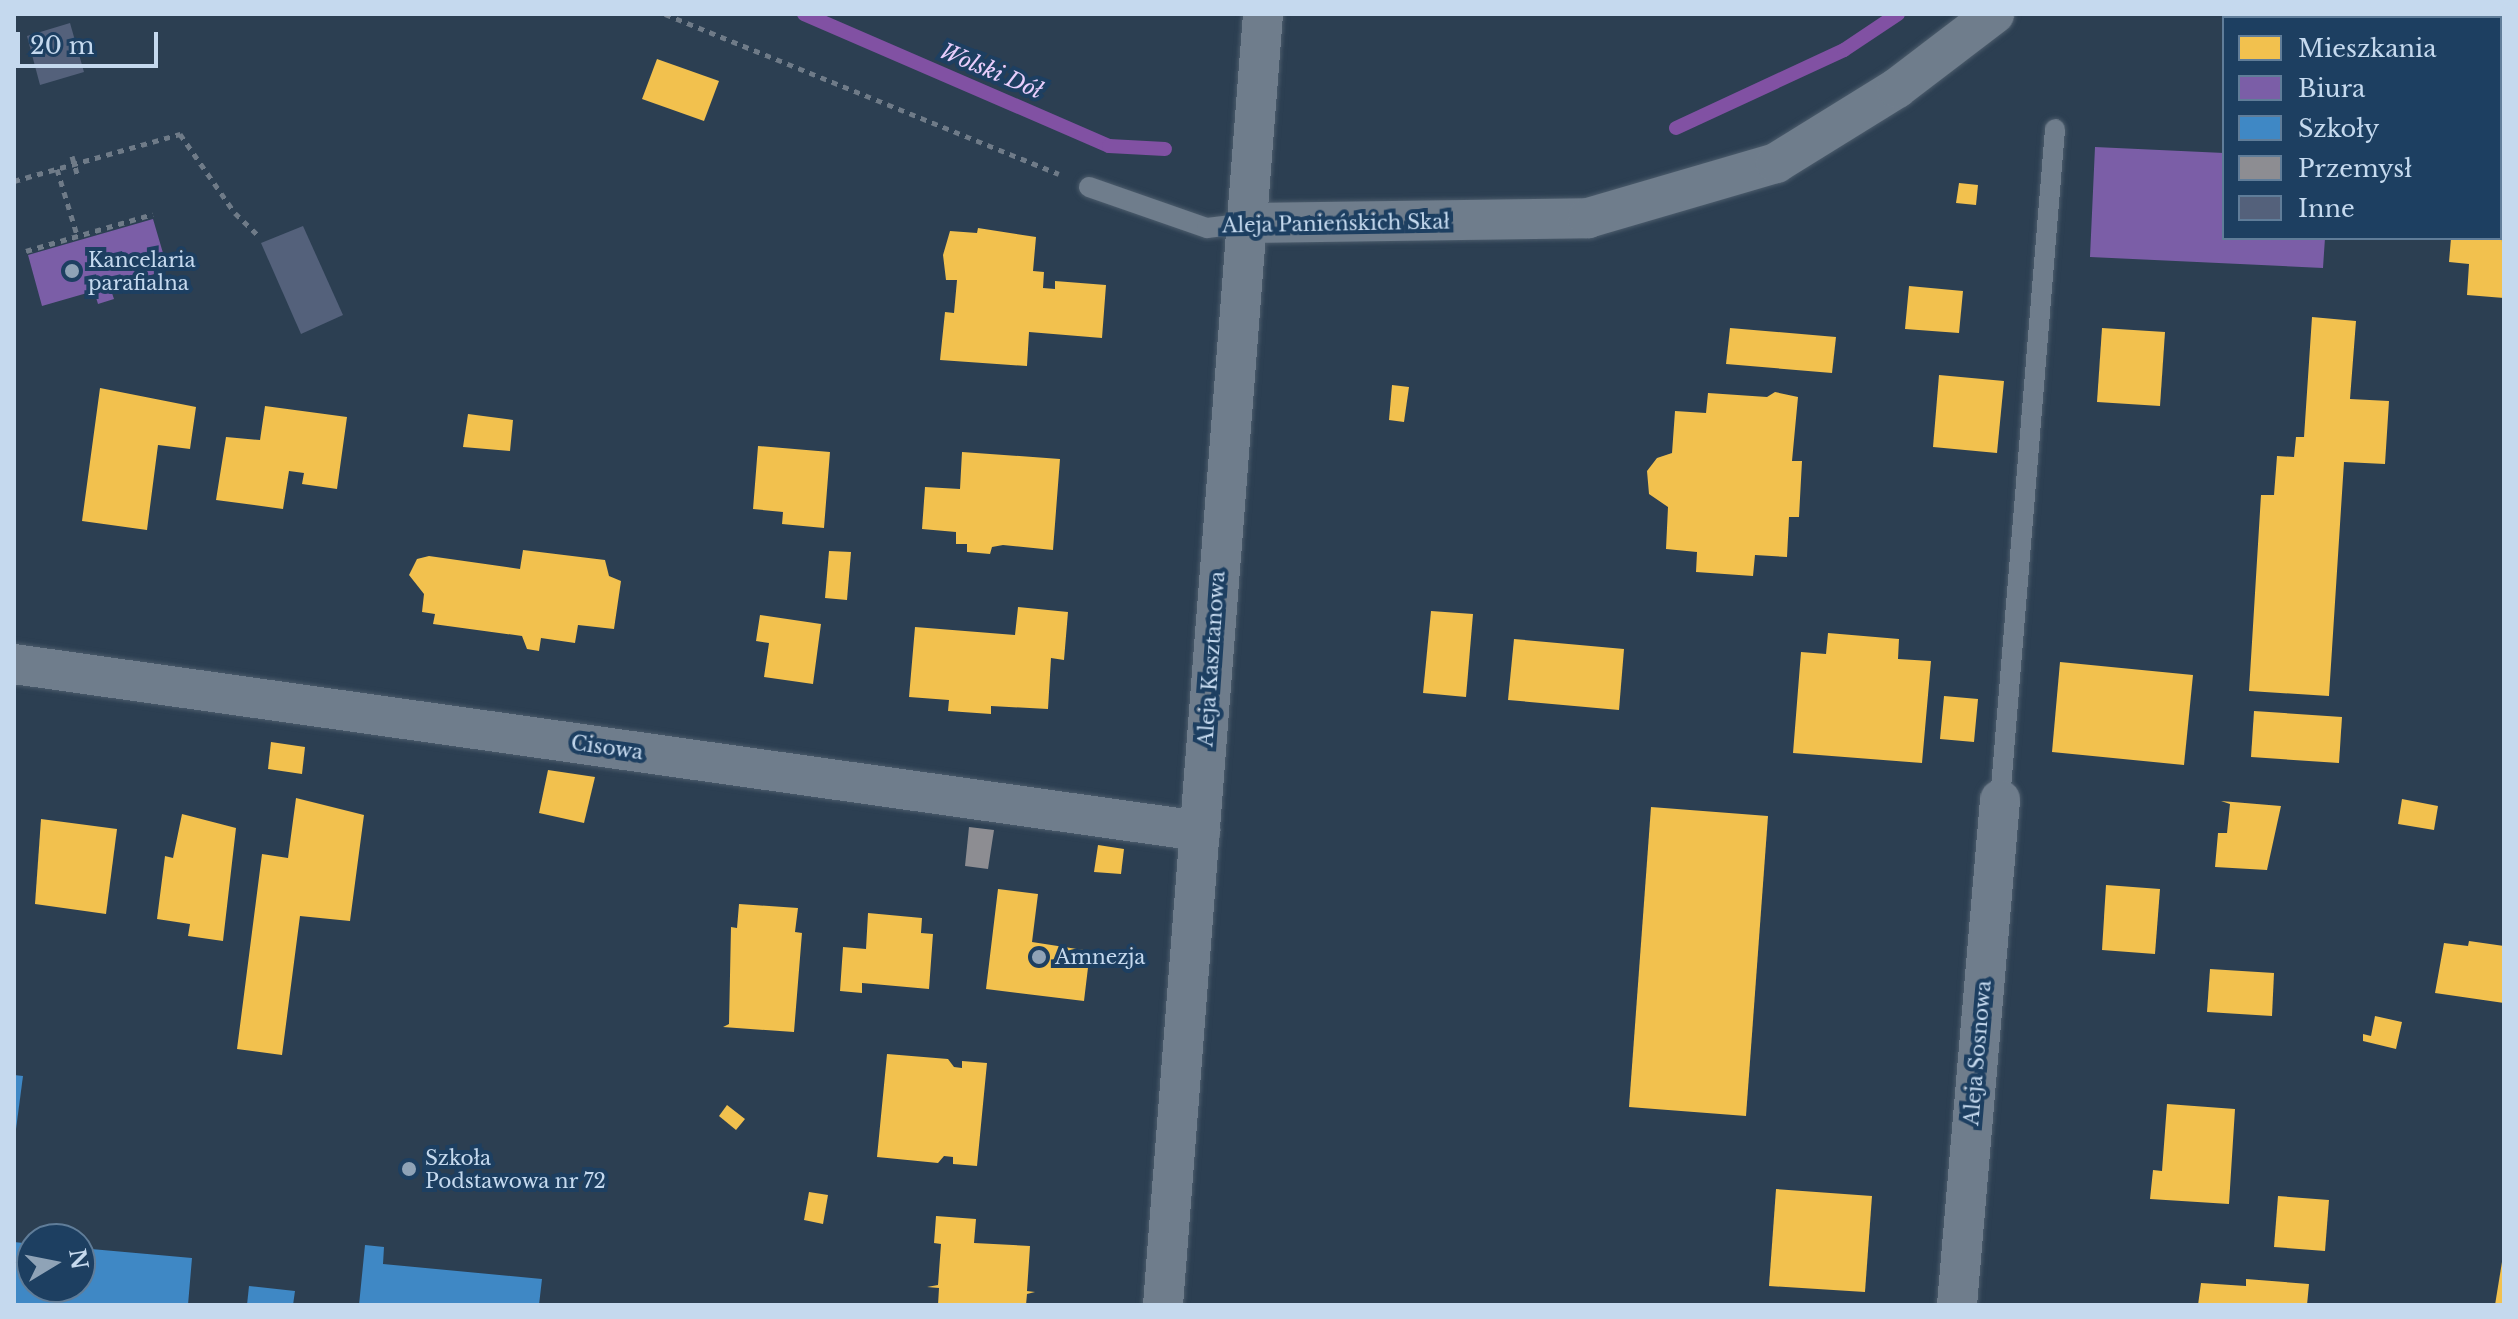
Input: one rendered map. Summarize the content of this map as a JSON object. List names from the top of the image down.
{
  "streets": {
    "street": [
      "Aleja Panieńskich Skał",
      "Aleja Kasztanowa",
      "Cisowa",
      "Aleja Sosnowa"
    ]
  },
  "crossings": [
    ["Aleja Panieńskich Skał", "Aleja Kasztanowa"],
    ["Aleja Kasztanowa", "Cisowa"]
  ],
  "water": ["Wolski Dół"],
  "places": ["Kancelaria parafialna", "Amnezja", "Szkoła Podstawowa nr 72"],
  "legend": [
    "Mieszkania",
    "Biura",
    "Szkoły",
    "Przemysł",
    "Inne"
  ],
  "scale_bar": "20 m",
  "north": "right"
}
